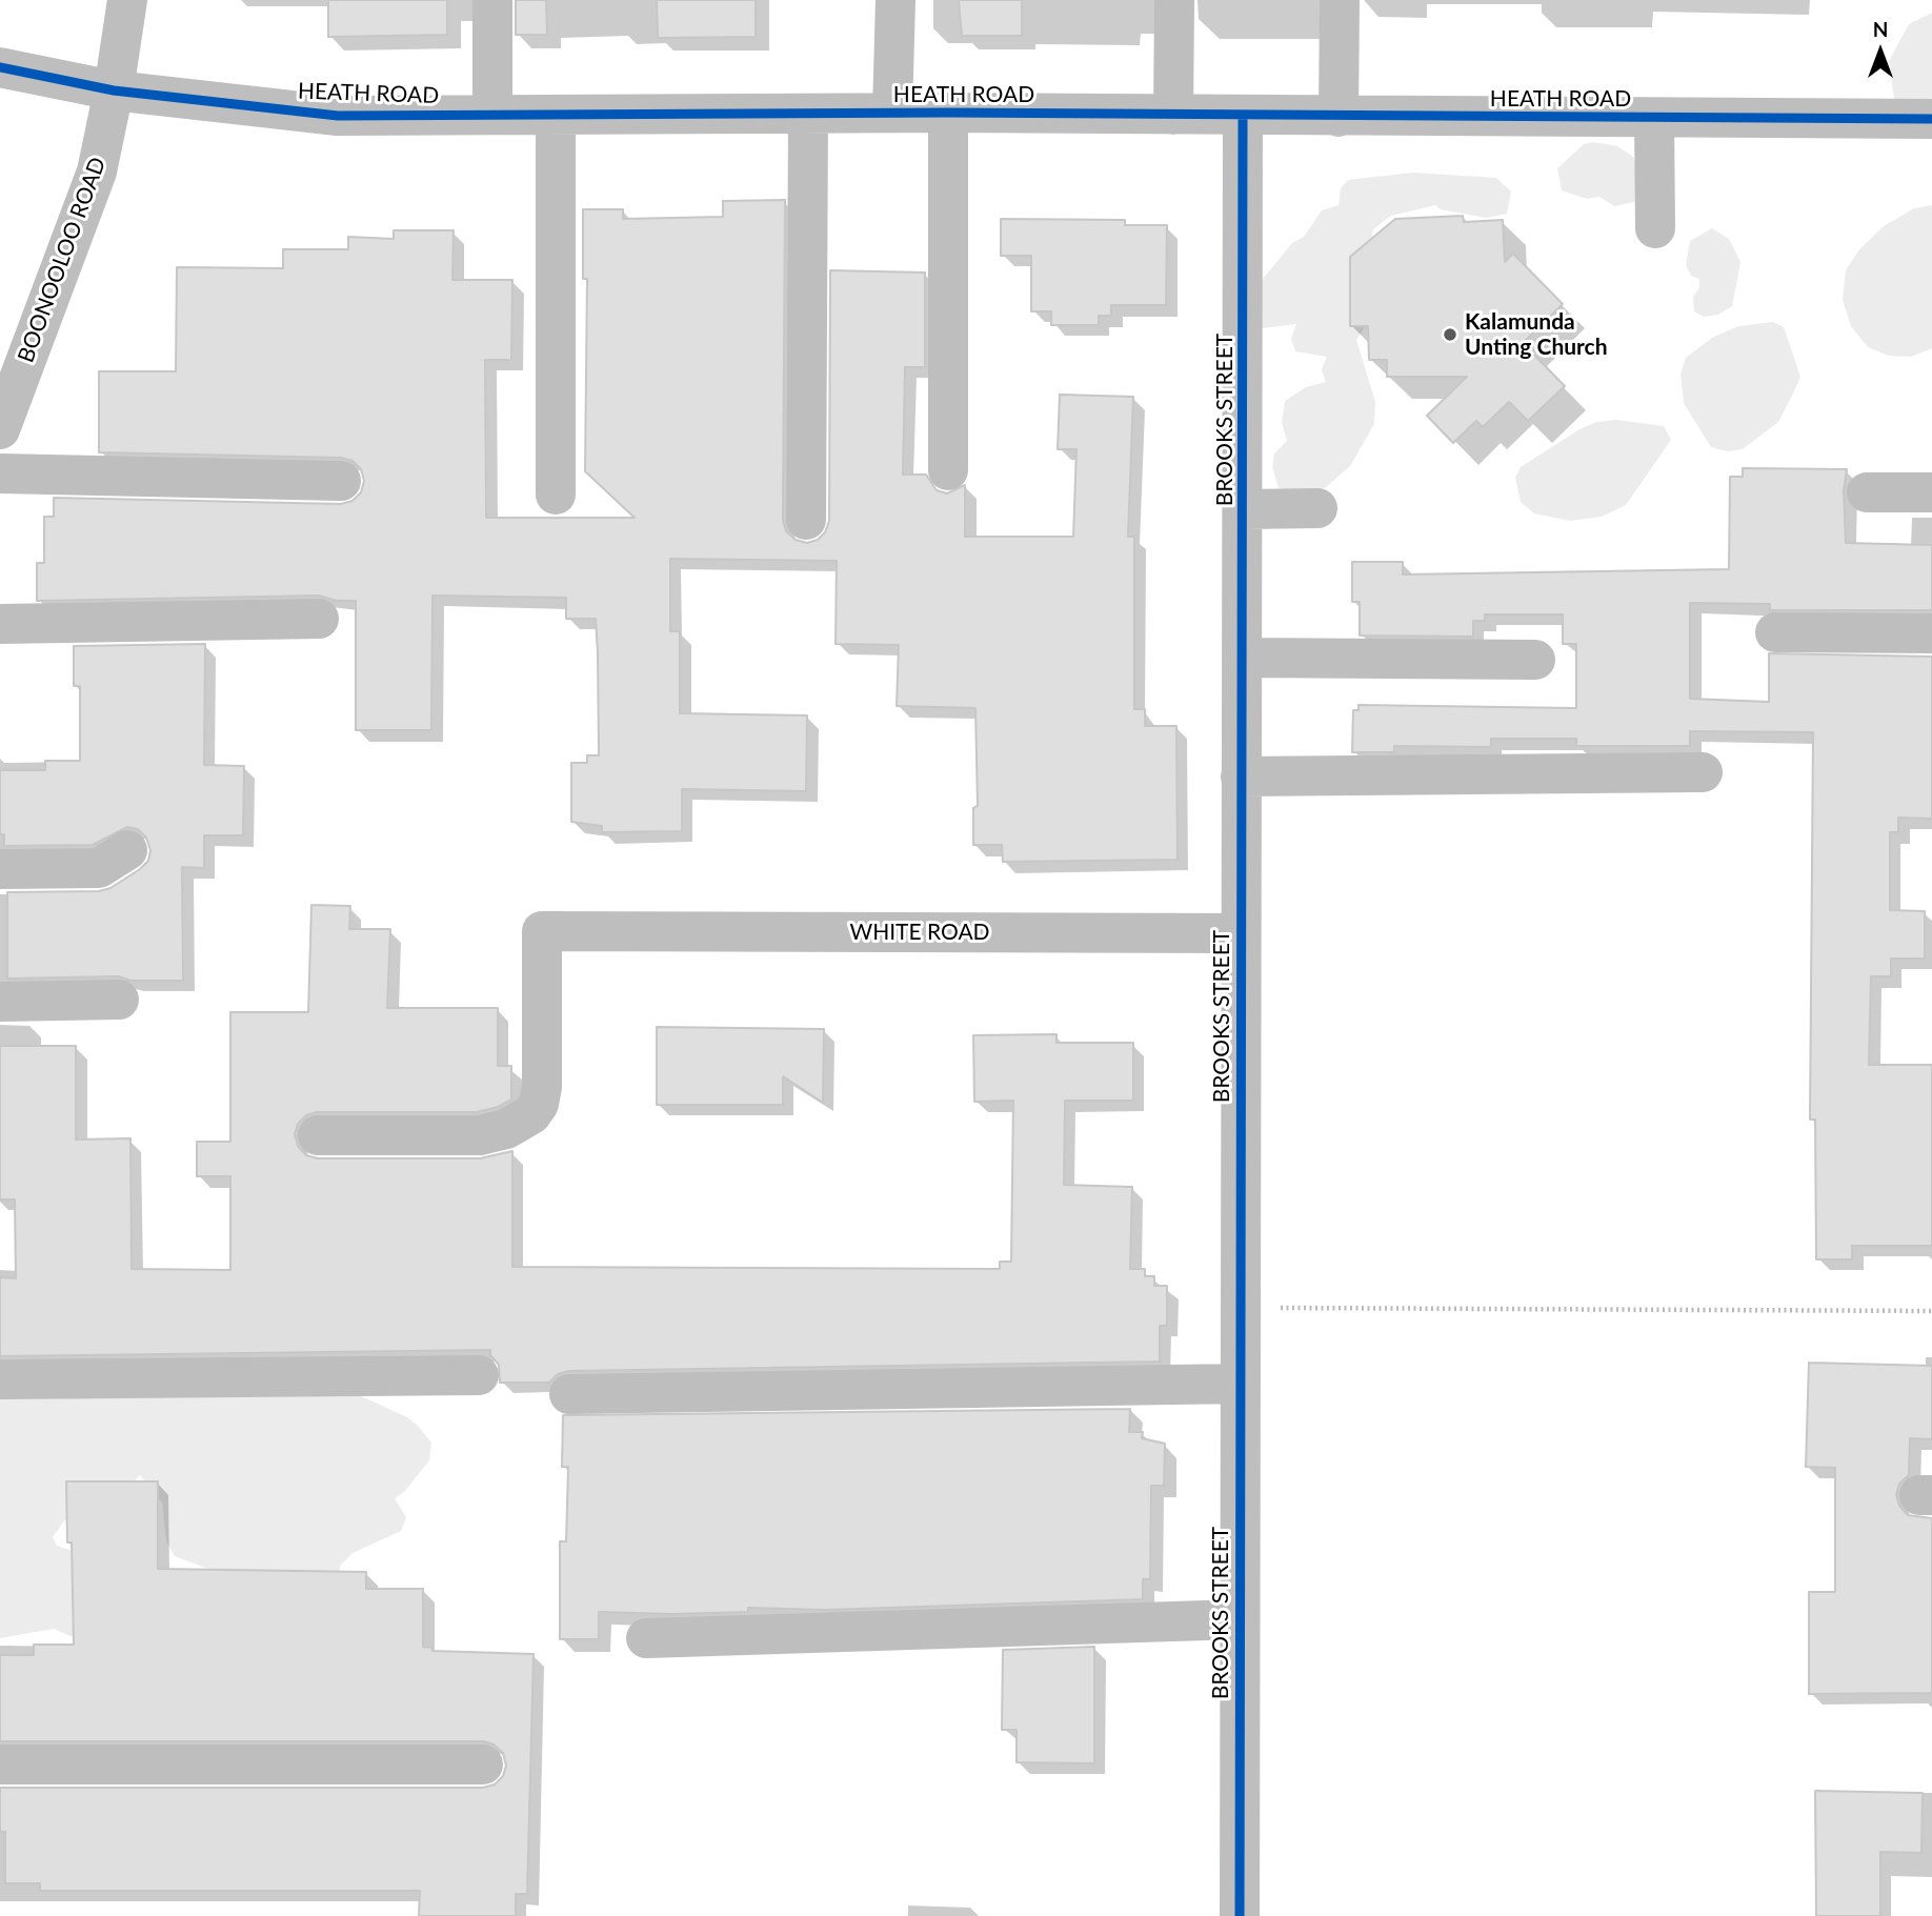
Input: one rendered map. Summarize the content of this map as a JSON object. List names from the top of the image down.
{
  "streets": {
    "street": [
      "HEATH ROAD",
      "BOONOOLOO ROAD",
      "BROOKS STREET",
      "WHITE ROAD"
    ]
  },
  "crossings": [
    ["HEATH ROAD", "BOONOOLOO ROAD"],
    ["HEATH ROAD", "BROOKS STREET"],
    ["BROOKS STREET", "WHITE ROAD"]
  ],
  "places": ["Kalamunda Unting Church"],
  "north": "top"
}
